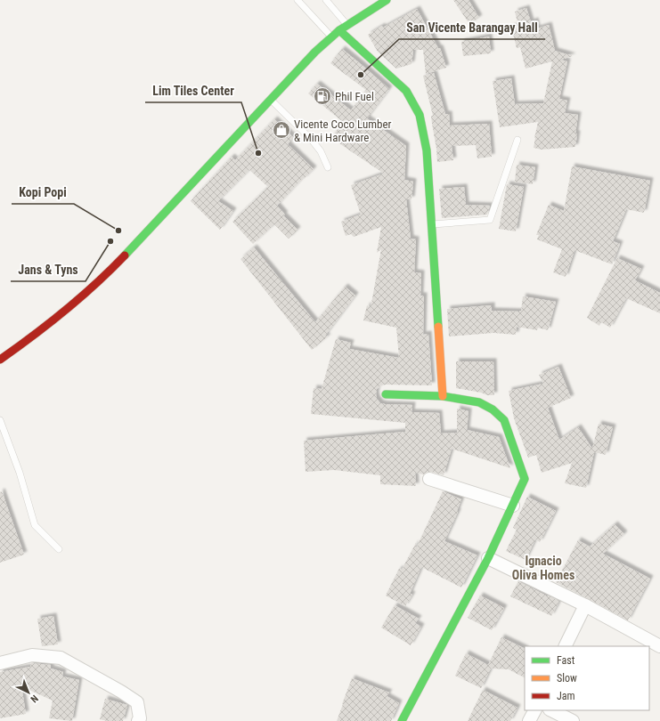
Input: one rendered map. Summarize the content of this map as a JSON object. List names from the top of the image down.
{
  "districts": ["Ignacio Oliva Homes"],
  "places": {
    "other": [
      "San Vicente Barangay Hall",
      "Lim Tiles Center",
      "Kopi Popi",
      "Jans & Tyns"
    ],
    "fuel station": ["Phil Fuel"],
    "shop": ["Vicente Coco Lumber & Mini Hardware"]
  },
  "legend": ["Fast", "Slow", "Jam"],
  "north": "bottom right"
}
